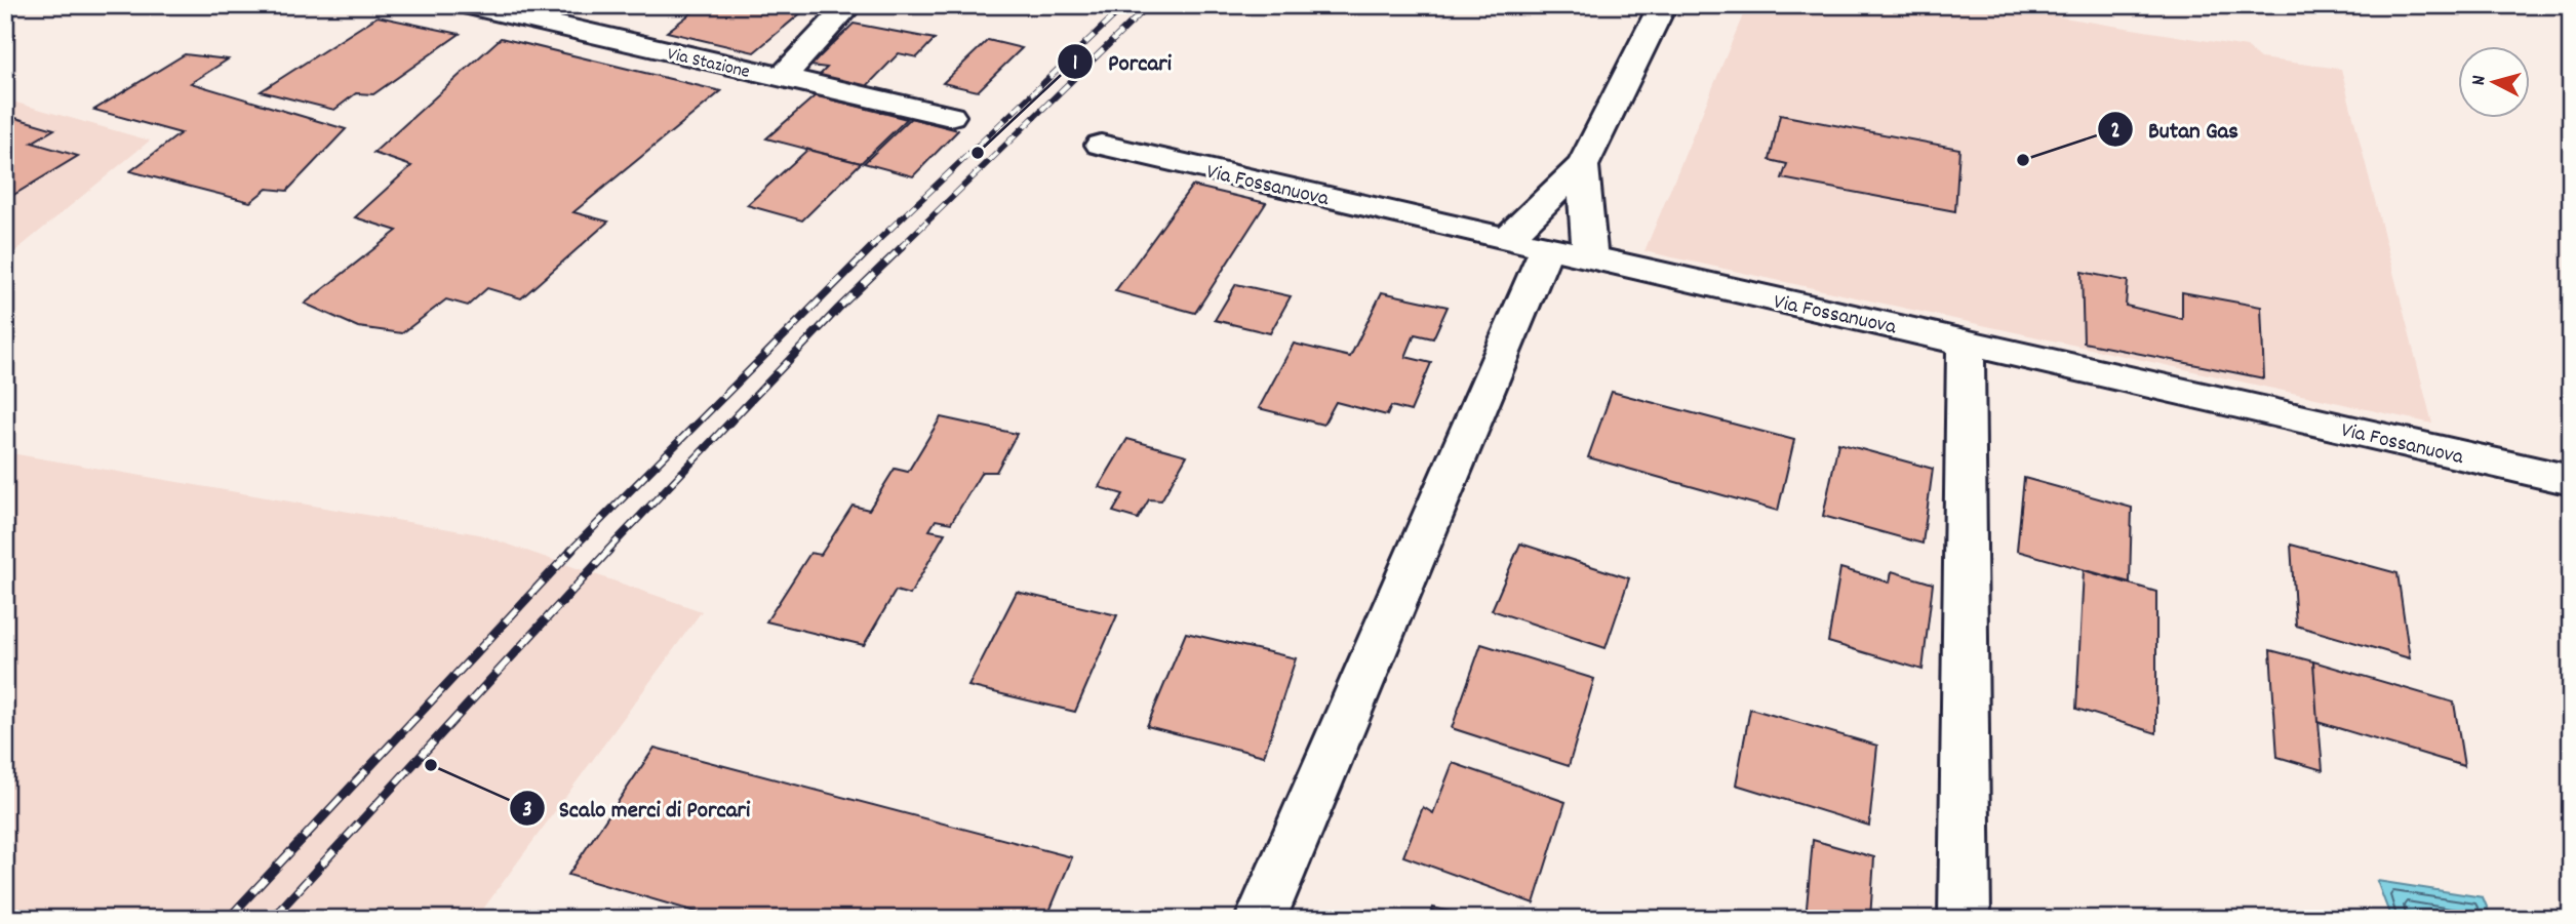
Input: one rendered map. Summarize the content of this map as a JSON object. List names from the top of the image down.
{
  "streets": {
    "street": ["Via Stazione", "Via Fossanuova"]
  },
  "places": ["Porcari", "Butan Gas", "Scalo merci di Porcari"],
  "north": "left"
}
